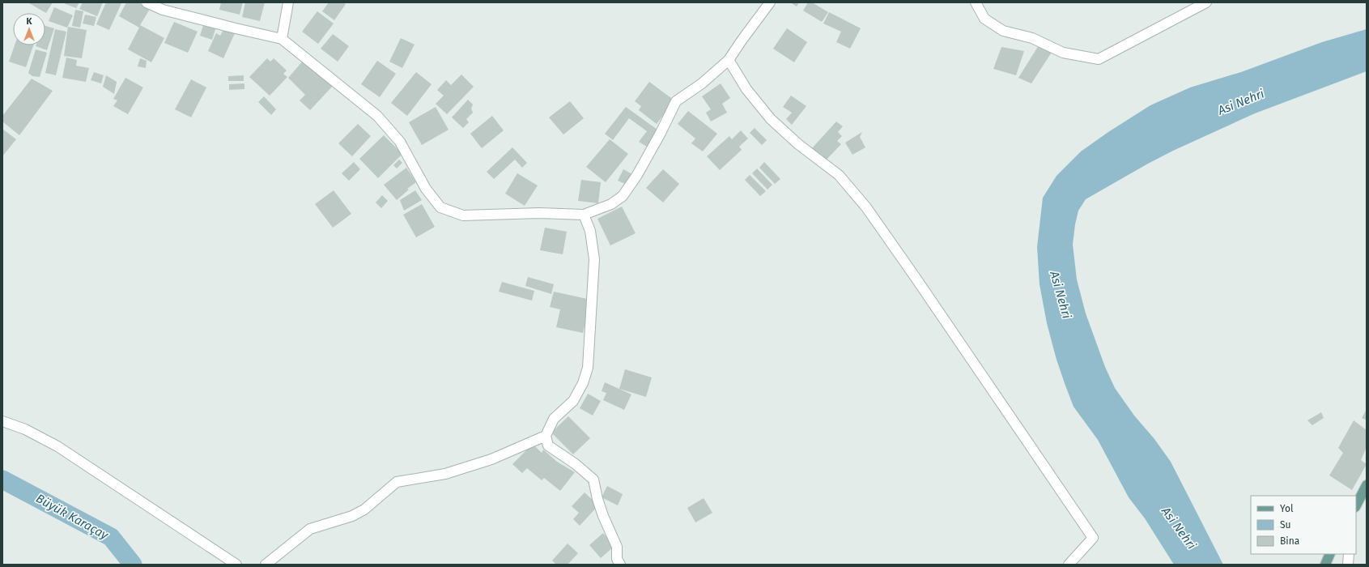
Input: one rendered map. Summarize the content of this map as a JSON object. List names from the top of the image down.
{
  "water": ["Asi Nehri", "Büyük Karaçay"],
  "legend": ["Yol", "Su", "Bina"],
  "north": "top"
}
